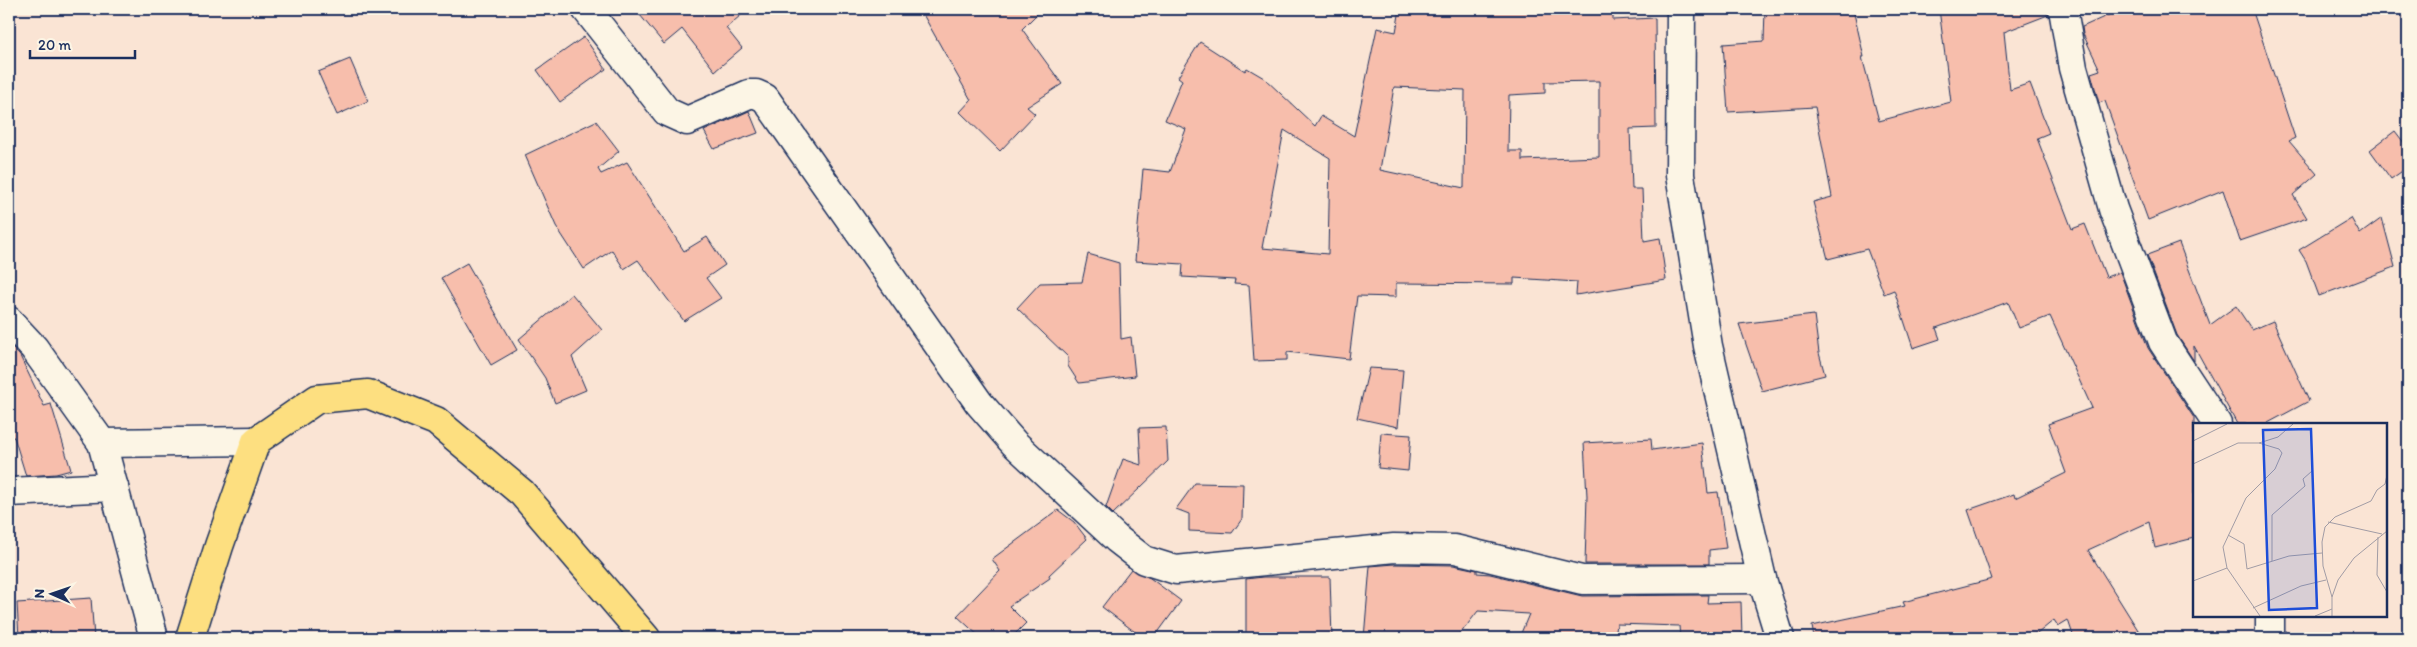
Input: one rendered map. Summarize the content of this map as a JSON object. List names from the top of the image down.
{
  "scale_bar": "20 m",
  "north": "left"
}
